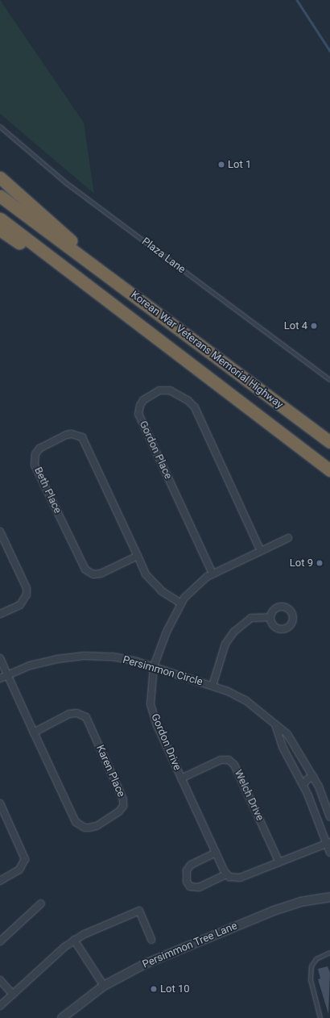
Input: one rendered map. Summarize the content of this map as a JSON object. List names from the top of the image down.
{
  "streets": {
    "highway": ["Korean War Veterans Memorial Highway"],
    "street": [
      "Gordon Place",
      "Beth Place",
      "Persimmon Circle",
      "Gordon Drive",
      "Karen Place",
      "Welch Drive",
      "Persimmon Tree Lane"
    ],
    "lane": ["Plaza Lane"]
  },
  "crossings": [
    ["Gordon Place", "Gordon Drive"],
    ["Beth Place", "Gordon Drive"],
    ["Persimmon Circle", "Gordon Drive"],
    ["Persimmon Circle", "Karen Place"],
    ["Gordon Drive", "Welch Drive"]
  ],
  "places": [
    "Lot 1",
    "Lot 4",
    "Lot 9",
    "Lot 10"
  ]
}
